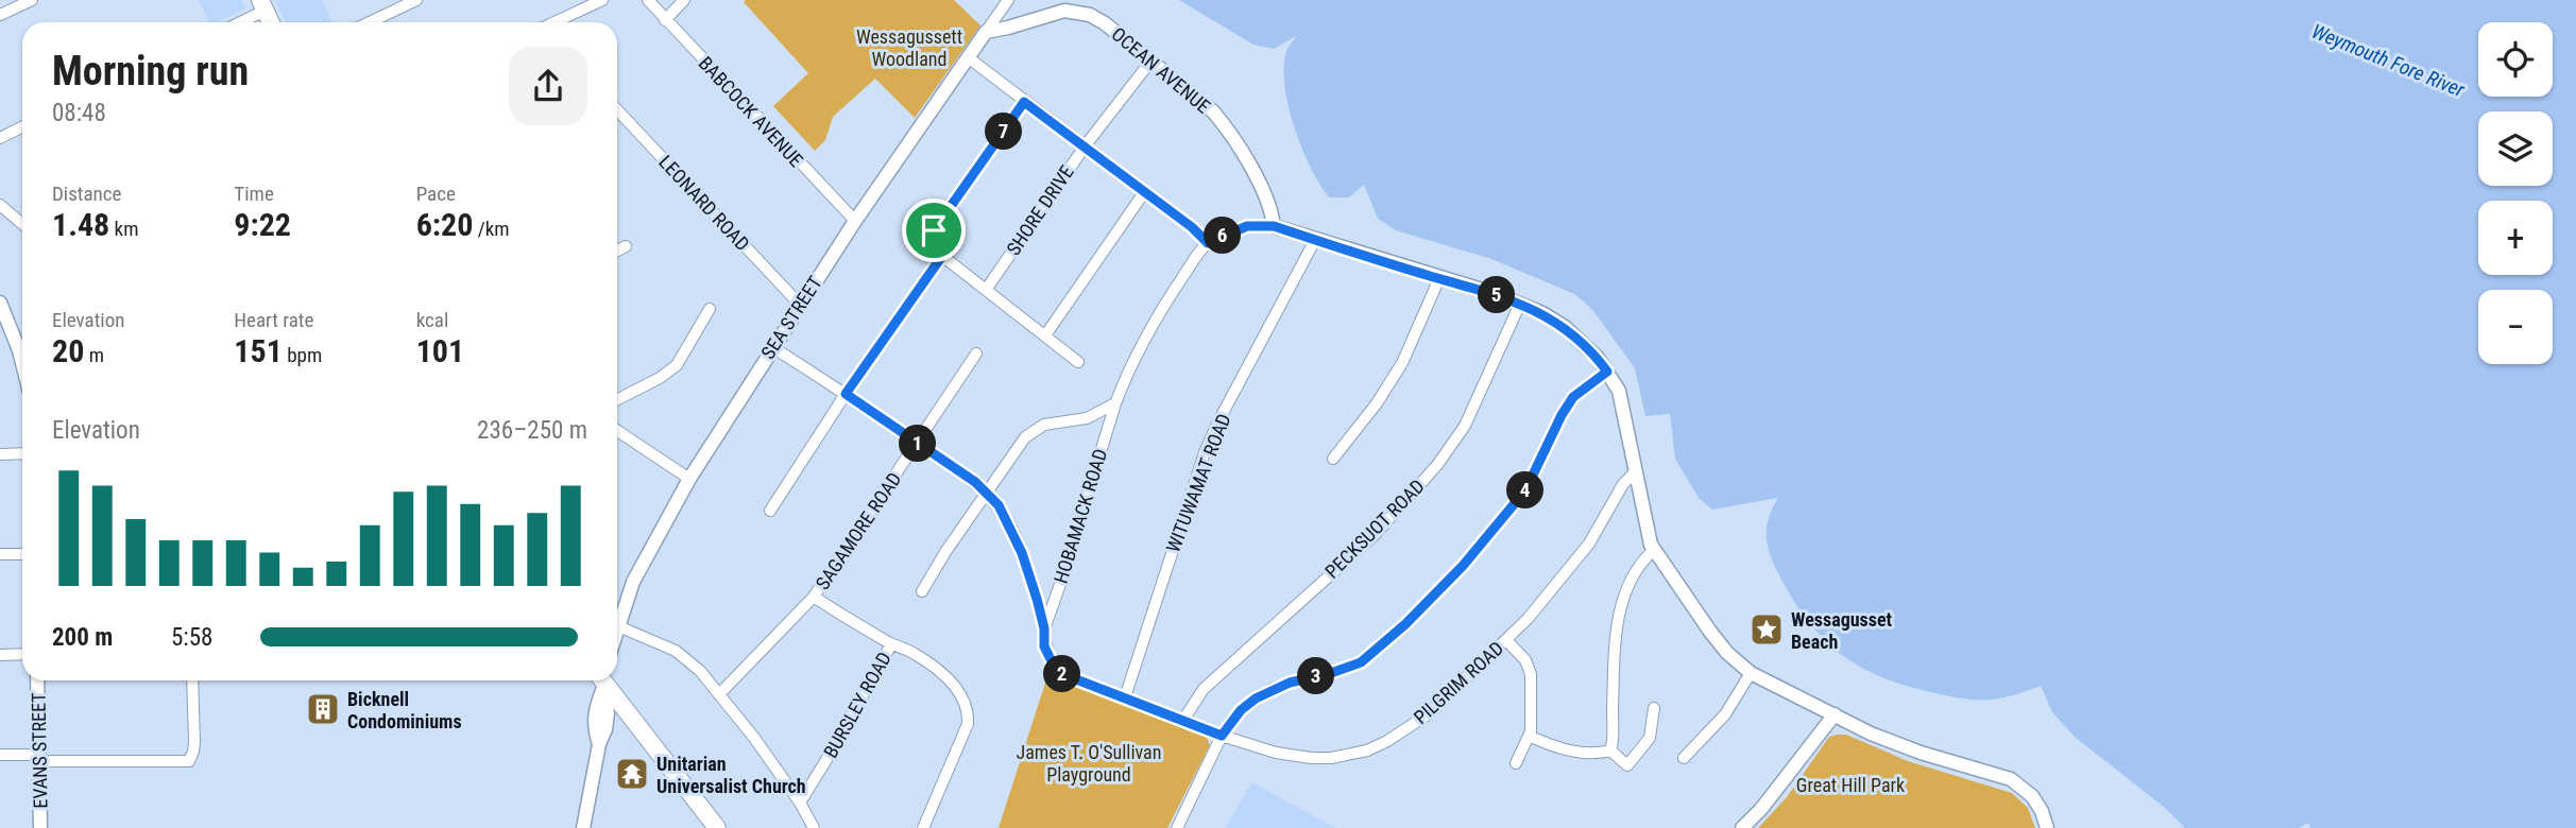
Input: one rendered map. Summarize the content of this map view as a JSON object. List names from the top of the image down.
{
  "streets": {
    "street": [
      "OCEAN AVENUE",
      "BABCOCK AVENUE",
      "LEONARD ROAD",
      "SHORE DRIVE",
      "SEA STREET",
      "WITUWAMAT ROAD",
      "HOBAMACK ROAD",
      "PECKSUOT ROAD",
      "SAGAMORE ROAD",
      "PILGRIM ROAD",
      "BURSLEY ROAD",
      "EVANS STREET"
    ]
  },
  "crossings": [
    ["OCEAN AVENUE", "SHORE DRIVE"],
    ["OCEAN AVENUE", "SEA STREET"],
    ["BABCOCK AVENUE", "SEA STREET"],
    ["LEONARD ROAD", "SEA STREET"],
    ["WITUWAMAT ROAD", "PILGRIM ROAD"],
    ["HOBAMACK ROAD", "PILGRIM ROAD"],
    ["PECKSUOT ROAD", "PILGRIM ROAD"]
  ],
  "water": ["Weymouth Fore River"],
  "parks": ["Wessagussett Woodland", "James T. O'Sullivan Playground", "Great Hill Park"],
  "places": {
    "place": ["Wessagusset Beach"],
    "building": ["Bicknell Condominiums"],
    "temple": ["Unitarian Universalist Church"]
  },
  "page": {
    "map_buttons": ["+", "−"],
    "heading": ["Morning run", "08:48"],
    "pins": [
      "7",
      "6",
      "5",
      "1",
      "4",
      "2",
      "3"
    ],
    "stats": [
      ["Distance", "1.48 km"],
      ["Time", "9:22"],
      ["Pace", "6:20 /km"],
      ["Elevation", "20 m"],
      ["Heart rate", "151 bpm"],
      ["kcal", "101"]
    ],
    "chart": ["Elevation", "236–250 m"],
    "list": [
      {
        "name": "200 m",
        "note": "5:58"
      }
    ]
  }
}
